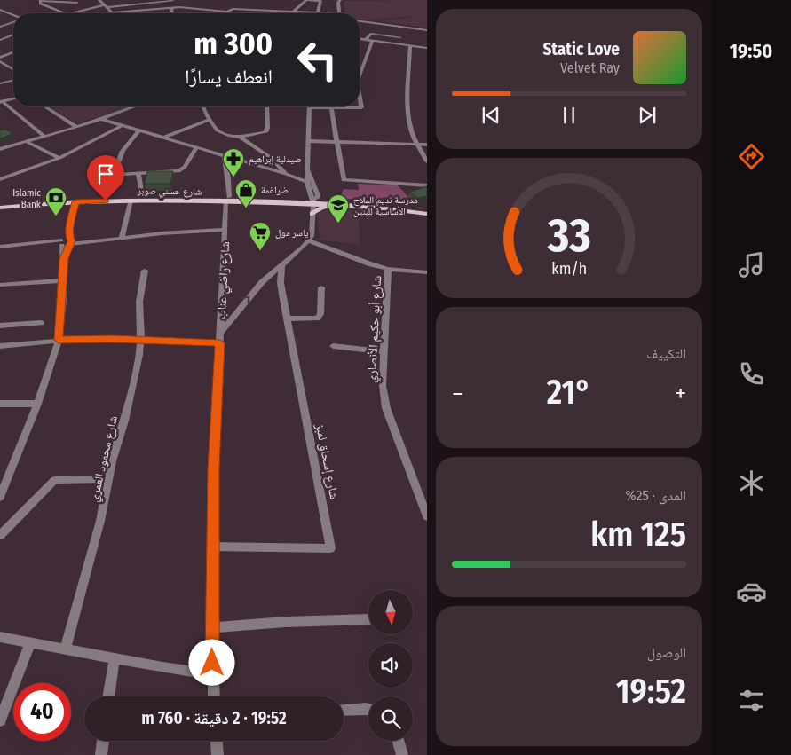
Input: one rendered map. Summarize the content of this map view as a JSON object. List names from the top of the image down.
{
  "streets": {
    "main road": ["شارع حسني صوبر"],
    "street": [
      "شارع راضي عناب",
      "شارع أبو حكيم الأنصاري",
      "شارع محمود العمري",
      "شارع إسحاق لمبز"
    ]
  },
  "crossings": [
    ["شارع حسني صوبر", "شارع راضي عناب"],
    ["شارع راضي عناب", "شارع إسحاق لمبز"]
  ],
  "places": {
    "pharmacy": ["صيدلية إبراهيم"],
    "shop": ["ضراغمة"],
    "bank": ["Islamic Bank"],
    "school or university": ["مدرسة نديم الملاح الأساسية للبنين"],
    "supermarket": ["ياسر مول"]
  },
  "north": "bottom",
  "page": {
    "tabs": "19:50",
    "turn": ["300 m", "انعطف يسارًا"],
    "song": ["Static Love", "Velvet Ray"],
    "tile": [
      "التكييف",
      ["المدى · 25%", "125 km"],
      ["الوصول", "19:52"]
    ],
    "heat": ["−", "21°", "+"],
    "limit": "40",
    "trip": "19:52 · 2 دقيقة · 760 m",
    "gauge": ["33", "km/h"]
  }
}
